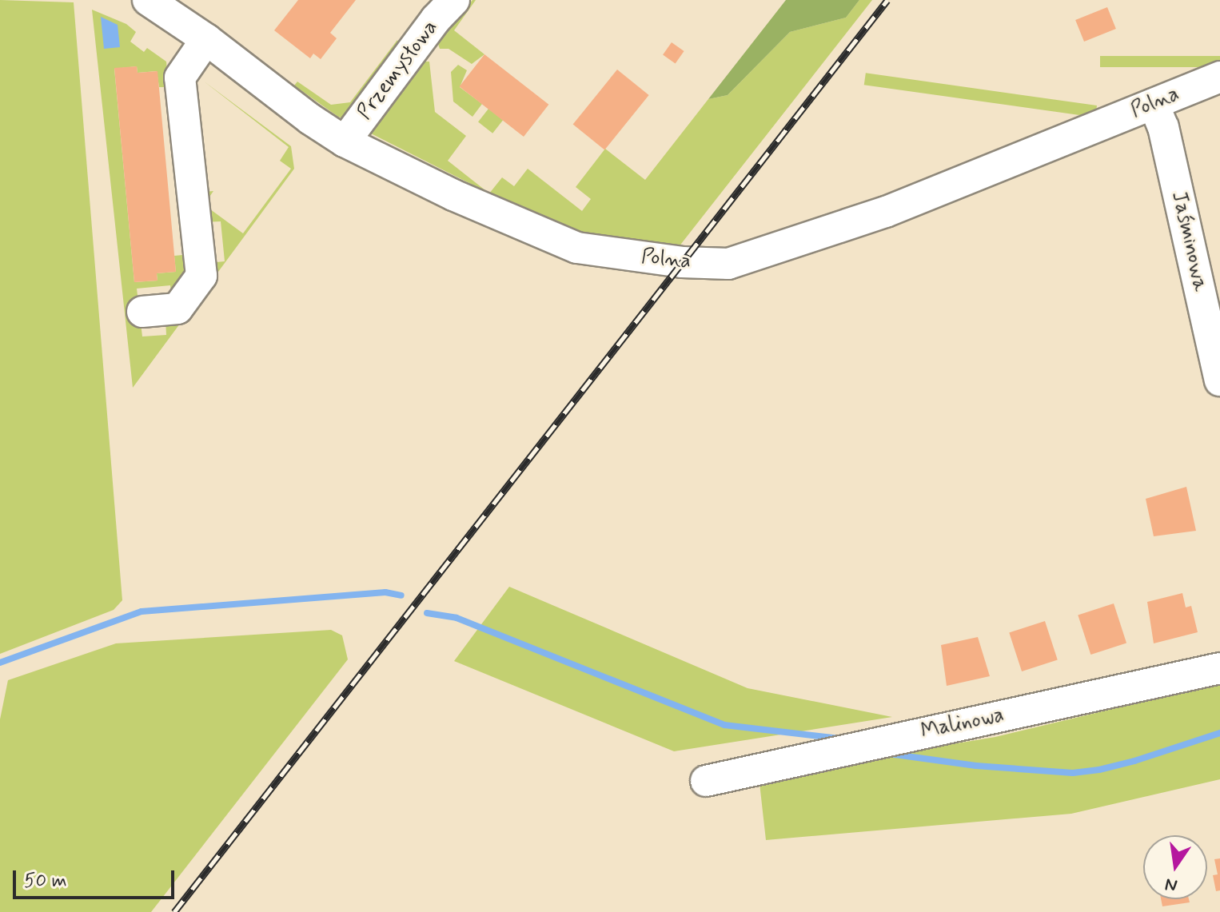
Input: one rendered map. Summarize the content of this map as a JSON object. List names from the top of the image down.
{
  "streets": {
    "street": [
      "Przemysłowa",
      "Polna",
      "Jaśminowa",
      "Malinowa"
    ]
  },
  "crossings": [
    ["Przemysłowa", "Polna"],
    ["Polna", "Jaśminowa"]
  ],
  "scale_bar": "50 m",
  "north": "bottom"
}
